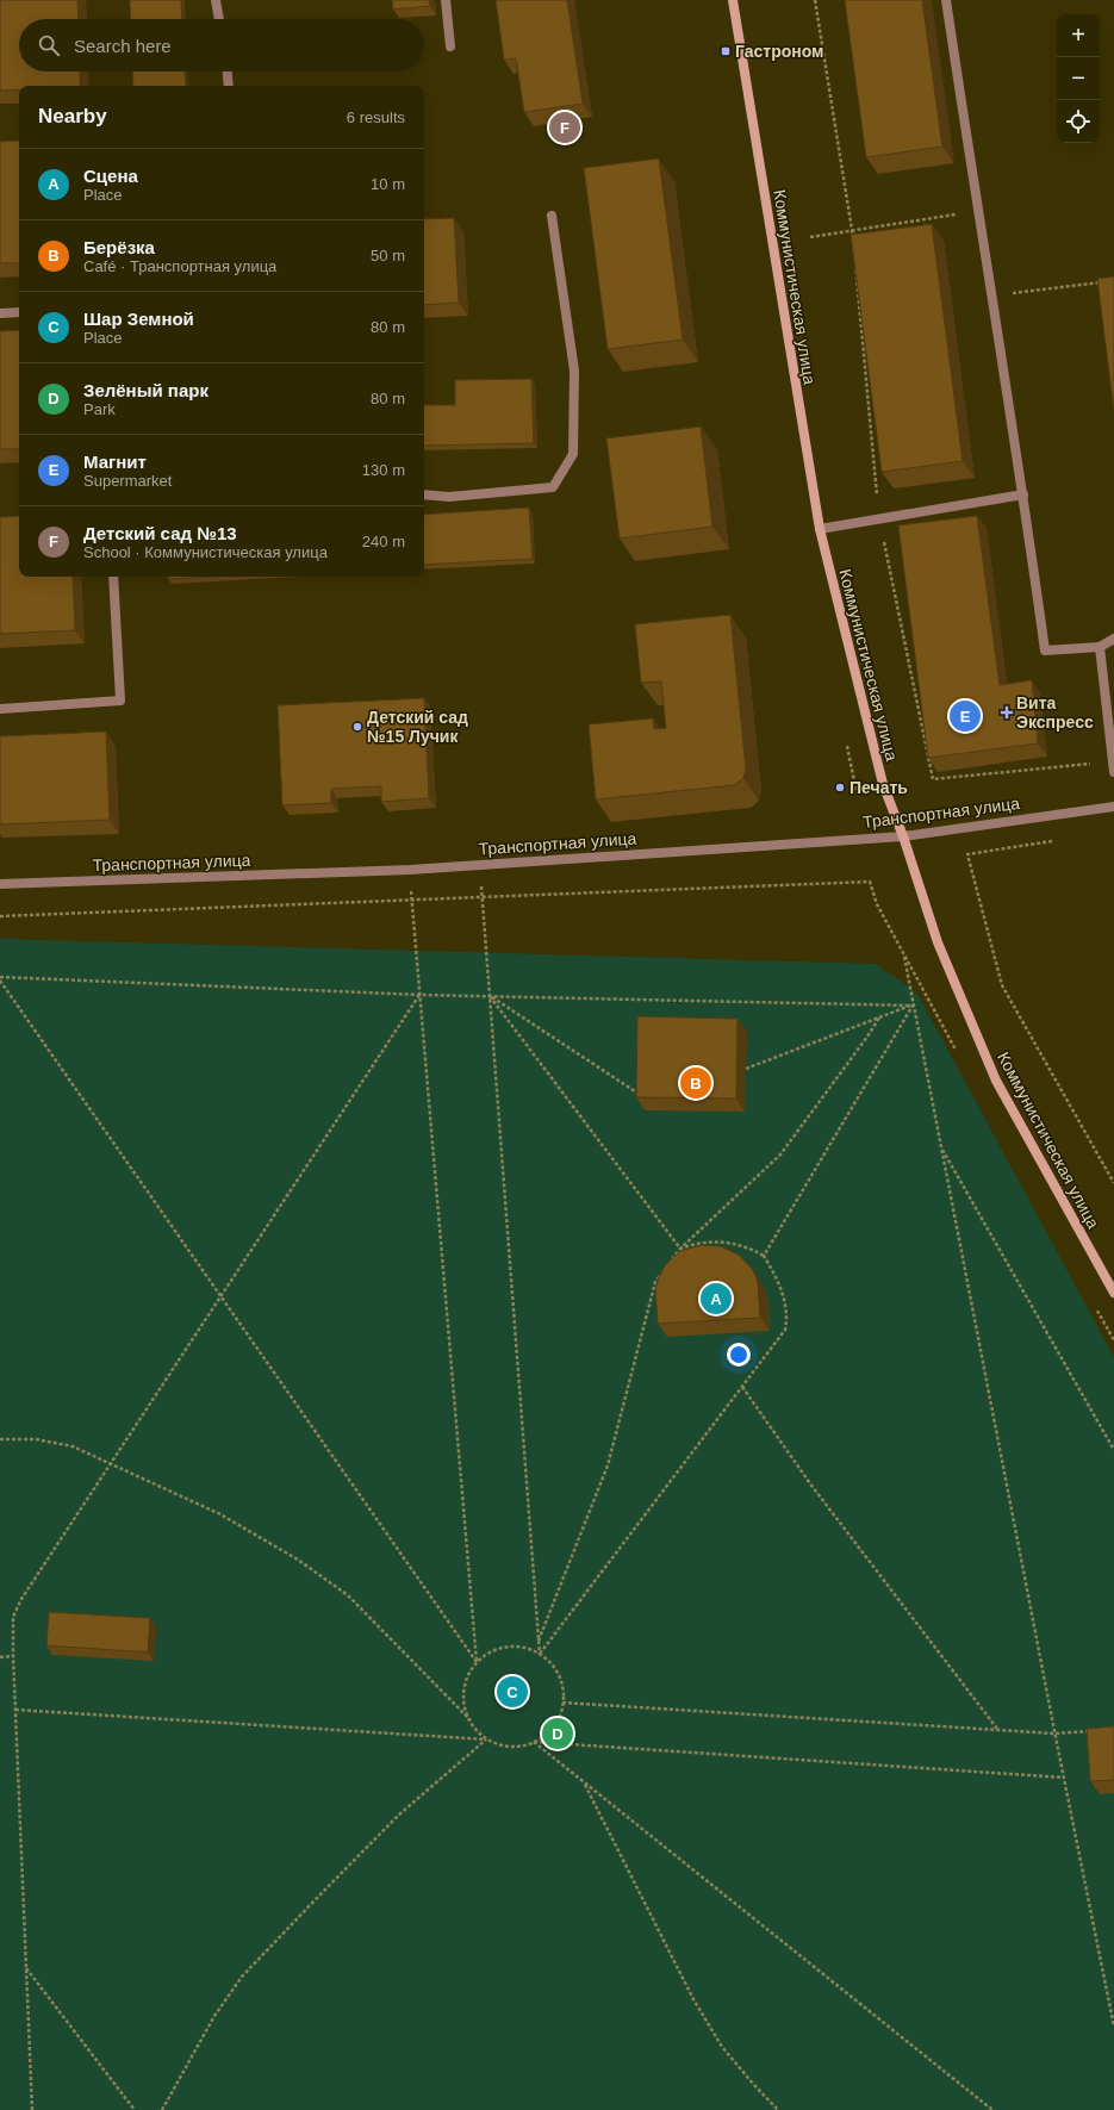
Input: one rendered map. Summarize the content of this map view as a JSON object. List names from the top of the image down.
{
  "streets": {
    "main road": ["Коммунистическая улица"],
    "street": ["Транспортная улица"]
  },
  "crossings": [
    ["Коммунистическая улица", "Транспортная улица"]
  ],
  "places": {
    "transit": ["Гастроном"],
    "health": ["Вита Экспресс"],
    "other": ["Детский сад №15 Лучик", "Печать"]
  },
  "page": {
    "map_buttons": ["+", "−"],
    "search": "Search here",
    "heading": ["Nearby", "6 results"],
    "pins": [
      "F",
      "E",
      "B",
      "A",
      "C",
      "D"
    ],
    "list": [
      {
        "mark": "A",
        "name": "Сцена",
        "note": "Place",
        "value": "10 m"
      },
      {
        "mark": "B",
        "name": "Берёзка",
        "note": "Café · Транспортная улица",
        "value": "50 m"
      },
      {
        "mark": "C",
        "name": "Шар Земной",
        "note": "Place",
        "value": "80 m"
      },
      {
        "mark": "D",
        "name": "Зелёный парк",
        "note": "Park",
        "value": "80 m"
      },
      {
        "mark": "E",
        "name": "Магнит",
        "note": "Supermarket",
        "value": "130 m"
      },
      {
        "mark": "F",
        "name": "Детский сад №13",
        "note": "School · Коммунистическая улица",
        "value": "240 m"
      }
    ]
  }
}
